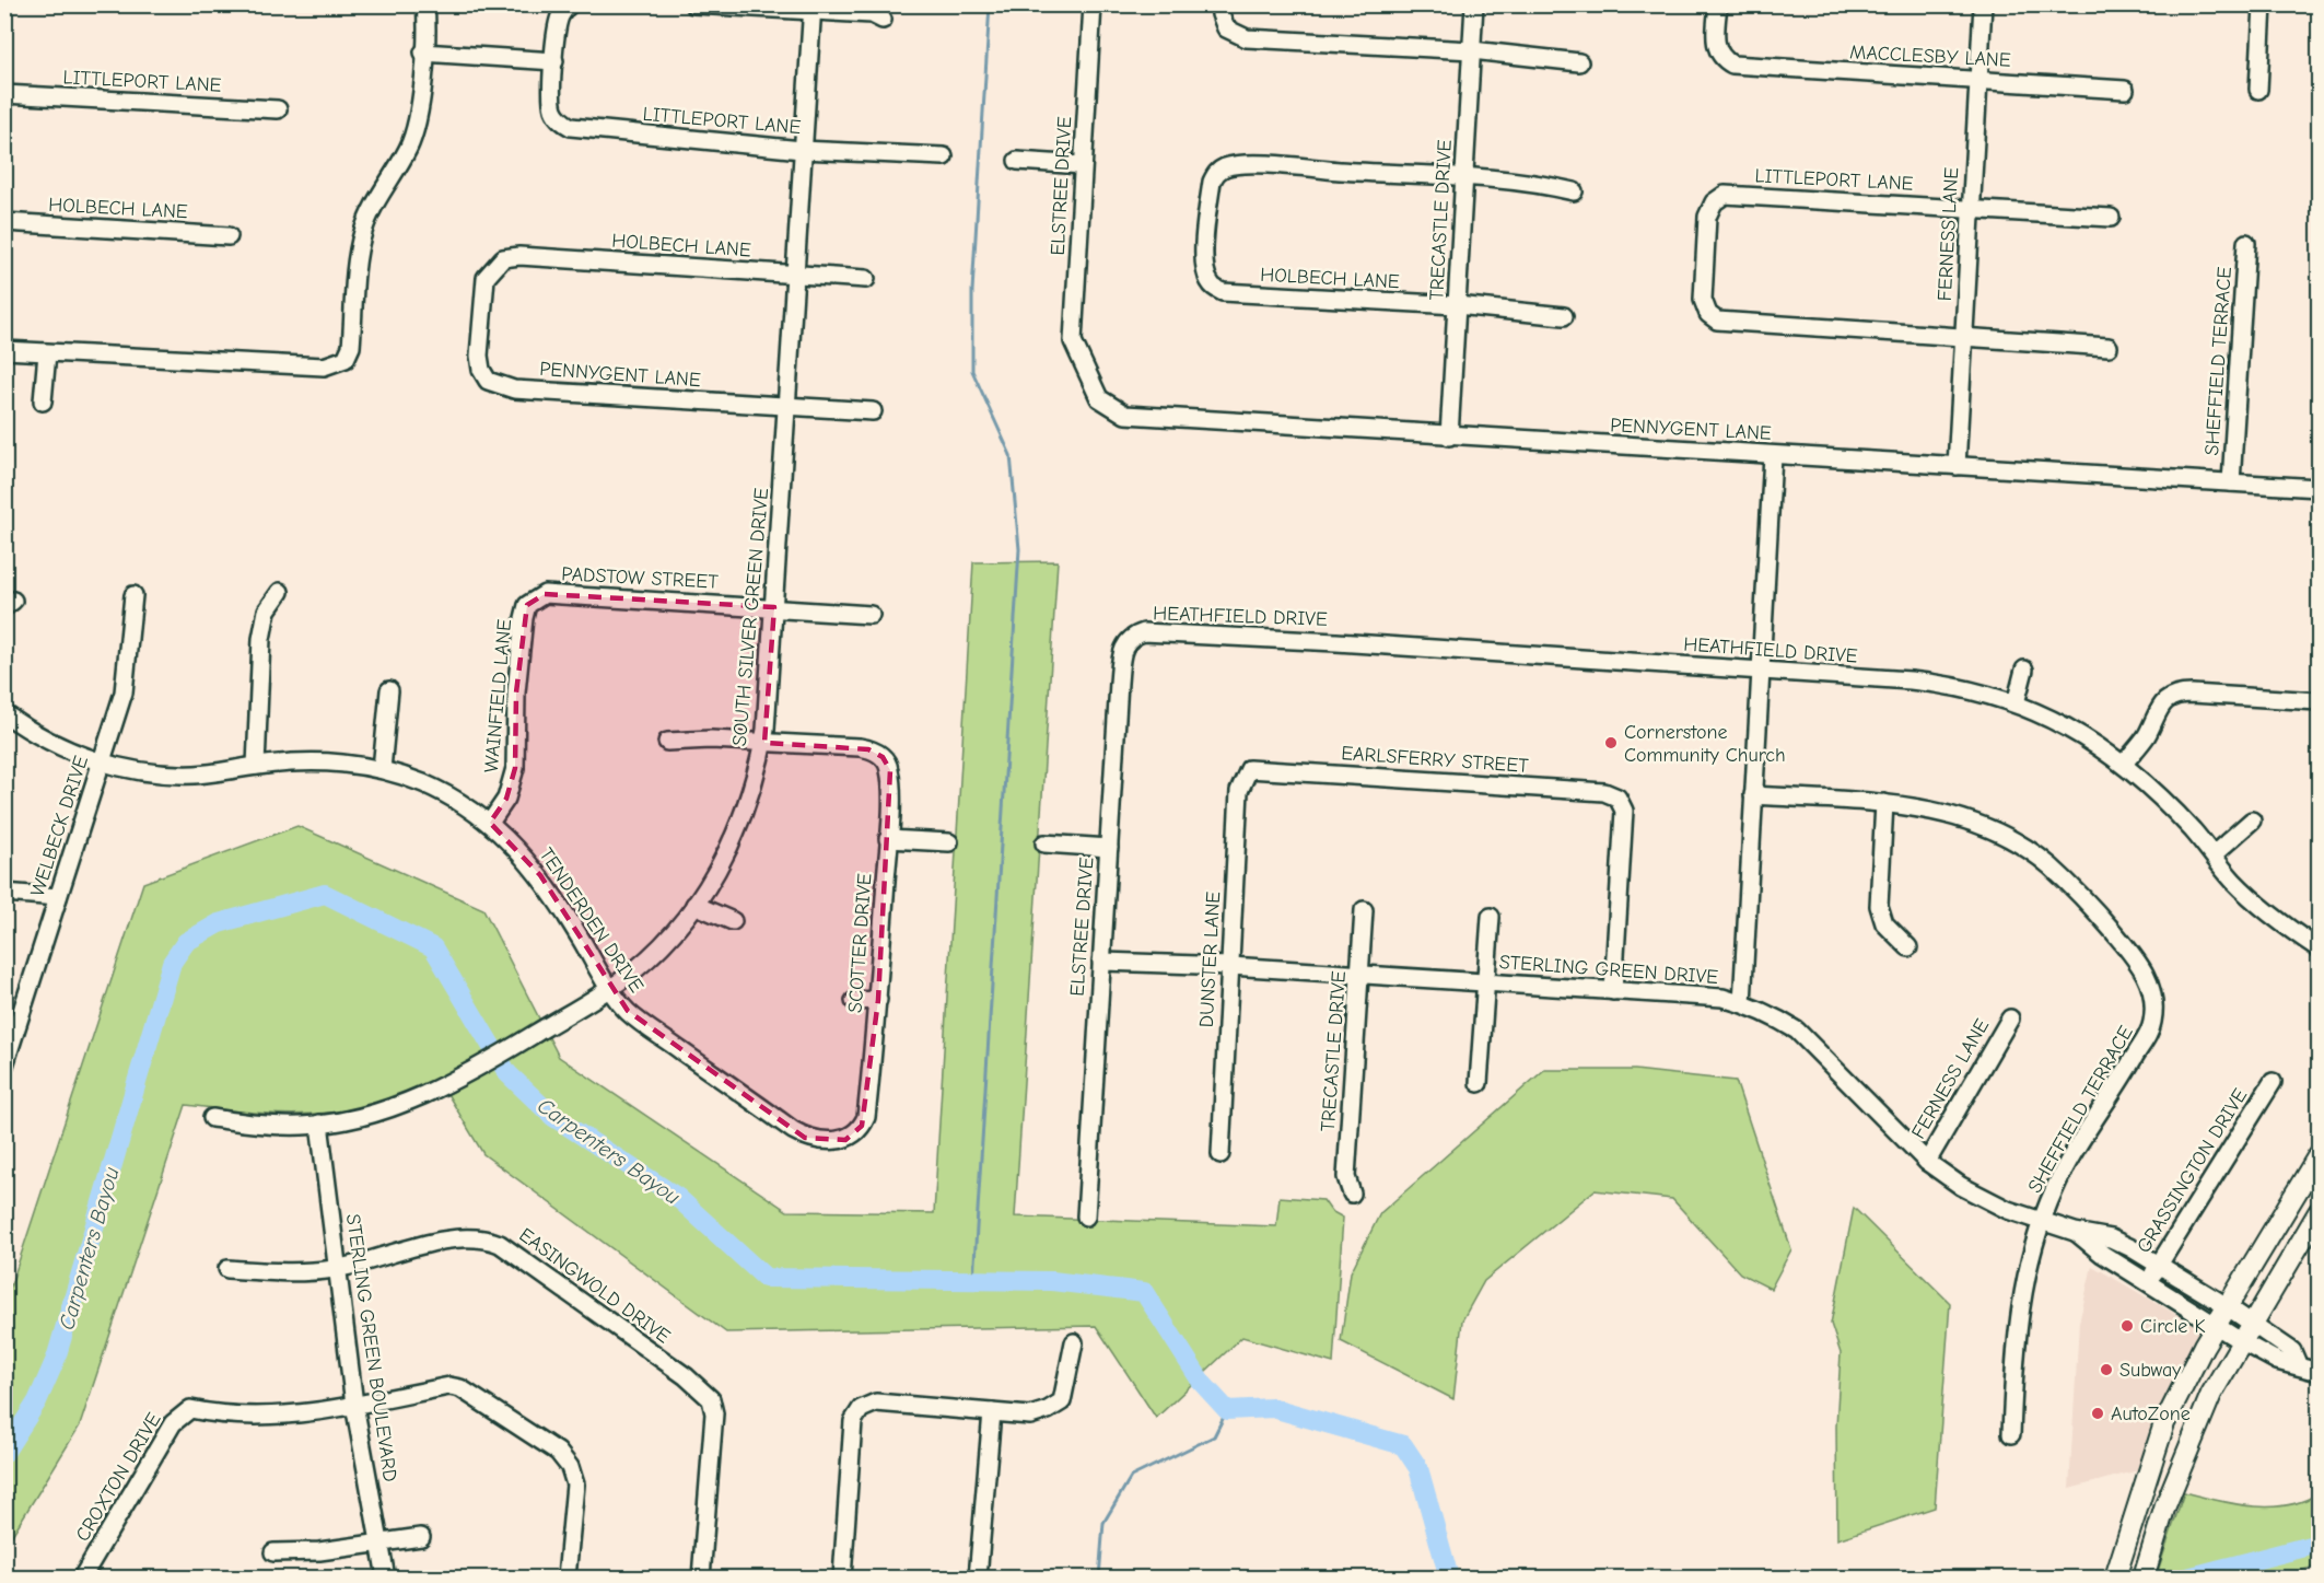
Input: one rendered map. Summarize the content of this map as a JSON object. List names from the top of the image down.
{
  "streets": {
    "street": [
      "MACCLESBY LANE",
      "LITTLEPORT LANE",
      "ELSTREE DRIVE",
      "HOLBECH LANE",
      "TRECASTLE DRIVE",
      "FERNESS LANE",
      "SHEFFIELD TERRACE",
      "PENNYGENT LANE",
      "PADSTOW STREET",
      "HEATHFIELD DRIVE",
      "SOUTH SILVER GREEN DRIVE",
      "WAINFIELD LANE",
      "EARLSFERRY STREET",
      "WELBECK DRIVE",
      "TENDERDEN DRIVE",
      "SCOTTER DRIVE",
      "DUNSTER LANE",
      "STERLING GREEN DRIVE",
      "GRASSINGTON DRIVE",
      "EASINGWOLD DRIVE",
      "STERLING GREEN BOULEVARD",
      "CROXTON DRIVE"
    ]
  },
  "crossings": [
    ["MACCLESBY LANE", "FERNESS LANE"],
    ["LITTLEPORT LANE", "FERNESS LANE"],
    ["LITTLEPORT LANE", "SOUTH SILVER GREEN DRIVE"],
    ["ELSTREE DRIVE", "PENNYGENT LANE"],
    ["ELSTREE DRIVE", "HEATHFIELD DRIVE"],
    ["ELSTREE DRIVE", "STERLING GREEN DRIVE"],
    ["HOLBECH LANE", "TRECASTLE DRIVE"],
    ["HOLBECH LANE", "PENNYGENT LANE"],
    ["HOLBECH LANE", "SOUTH SILVER GREEN DRIVE"],
    ["TRECASTLE DRIVE", "PENNYGENT LANE"],
    ["TRECASTLE DRIVE", "STERLING GREEN DRIVE"],
    ["FERNESS LANE", "PENNYGENT LANE"],
    ["FERNESS LANE", "STERLING GREEN DRIVE"],
    ["SHEFFIELD TERRACE", "PENNYGENT LANE"],
    ["SHEFFIELD TERRACE", "STERLING GREEN DRIVE"],
    ["PENNYGENT LANE", "SOUTH SILVER GREEN DRIVE"],
    ["PADSTOW STREET", "SOUTH SILVER GREEN DRIVE"],
    ["PADSTOW STREET", "WAINFIELD LANE"],
    ["SOUTH SILVER GREEN DRIVE", "TENDERDEN DRIVE"],
    ["SOUTH SILVER GREEN DRIVE", "SCOTTER DRIVE"],
    ["SOUTH SILVER GREEN DRIVE", "STERLING GREEN BOULEVARD"],
    ["WAINFIELD LANE", "TENDERDEN DRIVE"],
    ["EARLSFERRY STREET", "DUNSTER LANE"],
    ["EARLSFERRY STREET", "STERLING GREEN DRIVE"],
    ["WELBECK DRIVE", "TENDERDEN DRIVE"],
    ["TENDERDEN DRIVE", "SCOTTER DRIVE"],
    ["DUNSTER LANE", "STERLING GREEN DRIVE"],
    ["STERLING GREEN DRIVE", "GRASSINGTON DRIVE"],
    ["EASINGWOLD DRIVE", "STERLING GREEN BOULEVARD"],
    ["STERLING GREEN BOULEVARD", "CROXTON DRIVE"]
  ],
  "water": ["Carpenters Bayou"],
  "places": [
    "Cornerstone Community Church",
    "Circle K",
    "Subway",
    "AutoZone"
  ]
}
